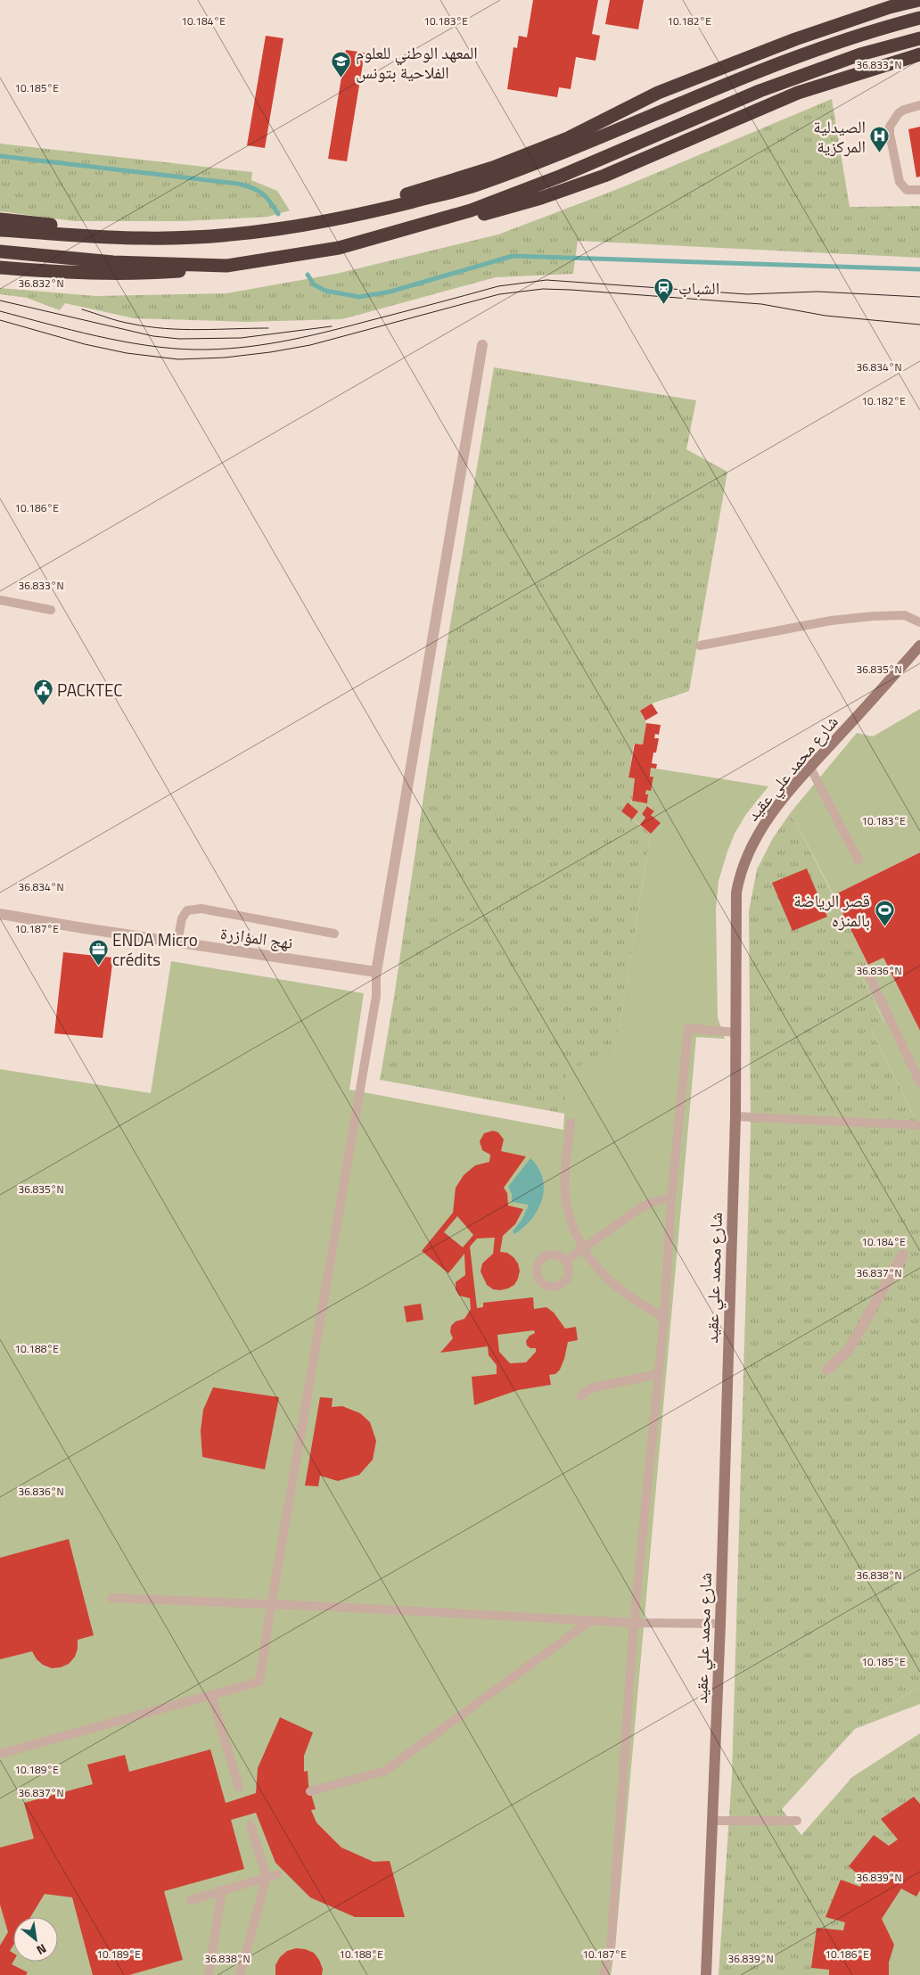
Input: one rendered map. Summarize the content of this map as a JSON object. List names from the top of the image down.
{
  "streets": {
    "street": ["شارع محمد علي عقيد", "نهج المؤازرة"]
  },
  "places": {
    "school or university": ["المعهد الوطني للعلوم الفلاحية بتونس"],
    "hospital": ["الصيدلية المركزية"],
    "station": ["الشباب"],
    "public building": ["PACKTEC"],
    "sports": ["قصر الرياضة بالمنزه"],
    "office": ["ENDA Micro crédits"]
  },
  "north": "bottom right",
  "coordinates": [
    "10.184°E",
    "10.183°E",
    "10.182°E",
    "36.833°N",
    "10.185°E",
    "36.832°N",
    "36.834°N",
    "10.186°E",
    "36.835°N",
    "10.187°E",
    "36.836°N",
    "36.837°N",
    "10.188°E",
    "36.838°N",
    "10.189°E",
    "36.839°N"
  ]
}
